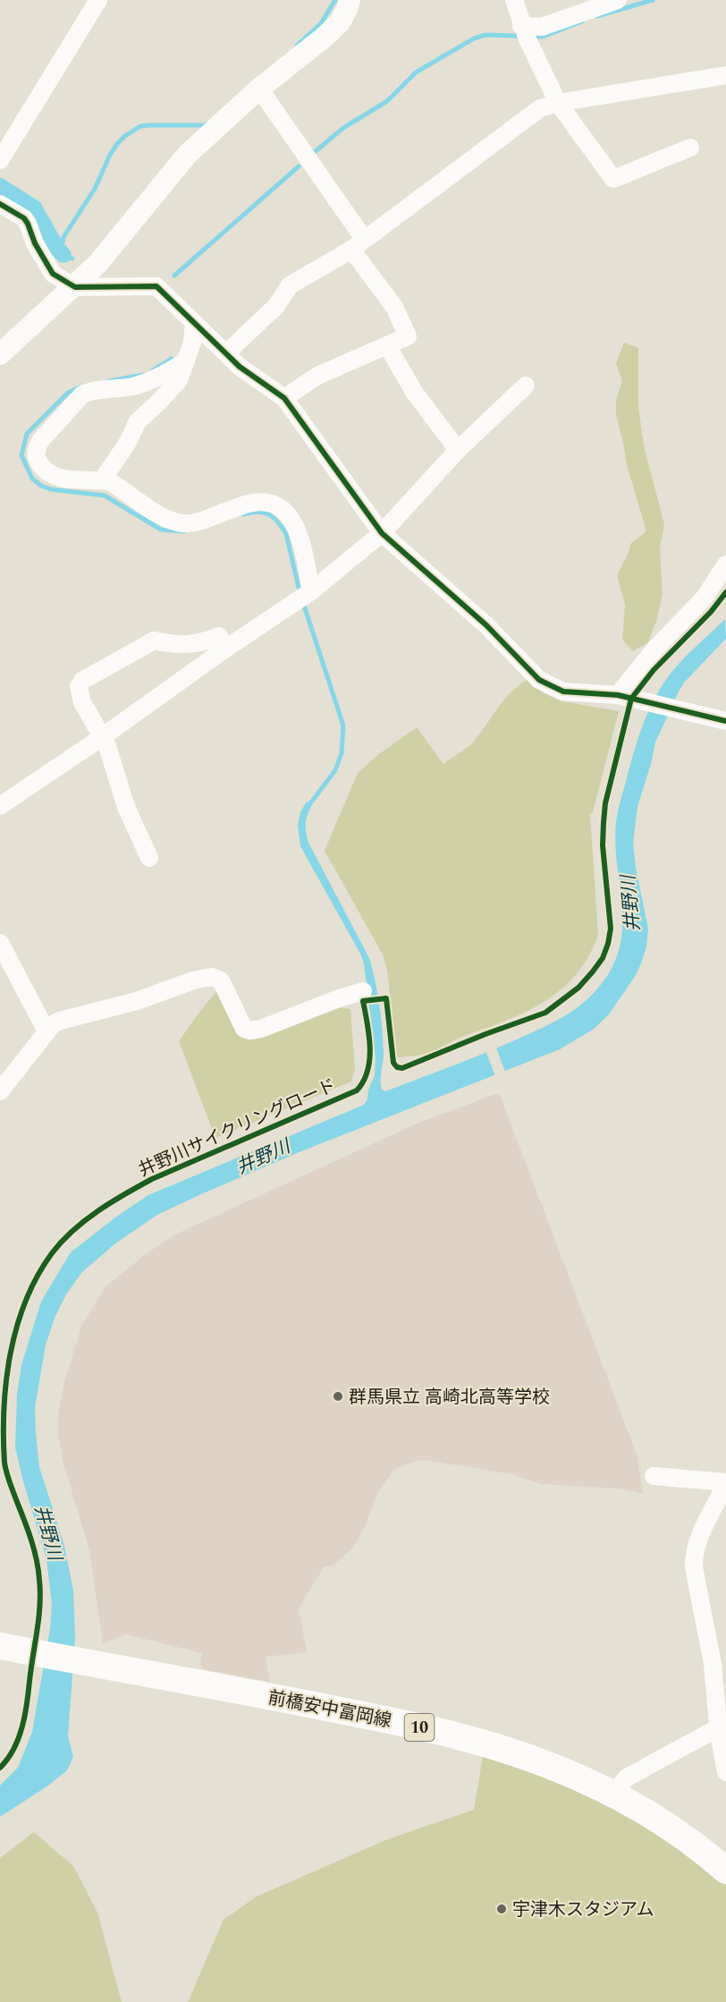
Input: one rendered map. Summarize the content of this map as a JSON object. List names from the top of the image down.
{
  "streets": {
    "main road": ["前橋安中富岡線", "10"],
    "cycle path": ["井野川サイクリングロード"]
  },
  "water": ["井野川"],
  "places": ["群馬県立 高崎北高等学校", "宇津木スタジアム"]
}
